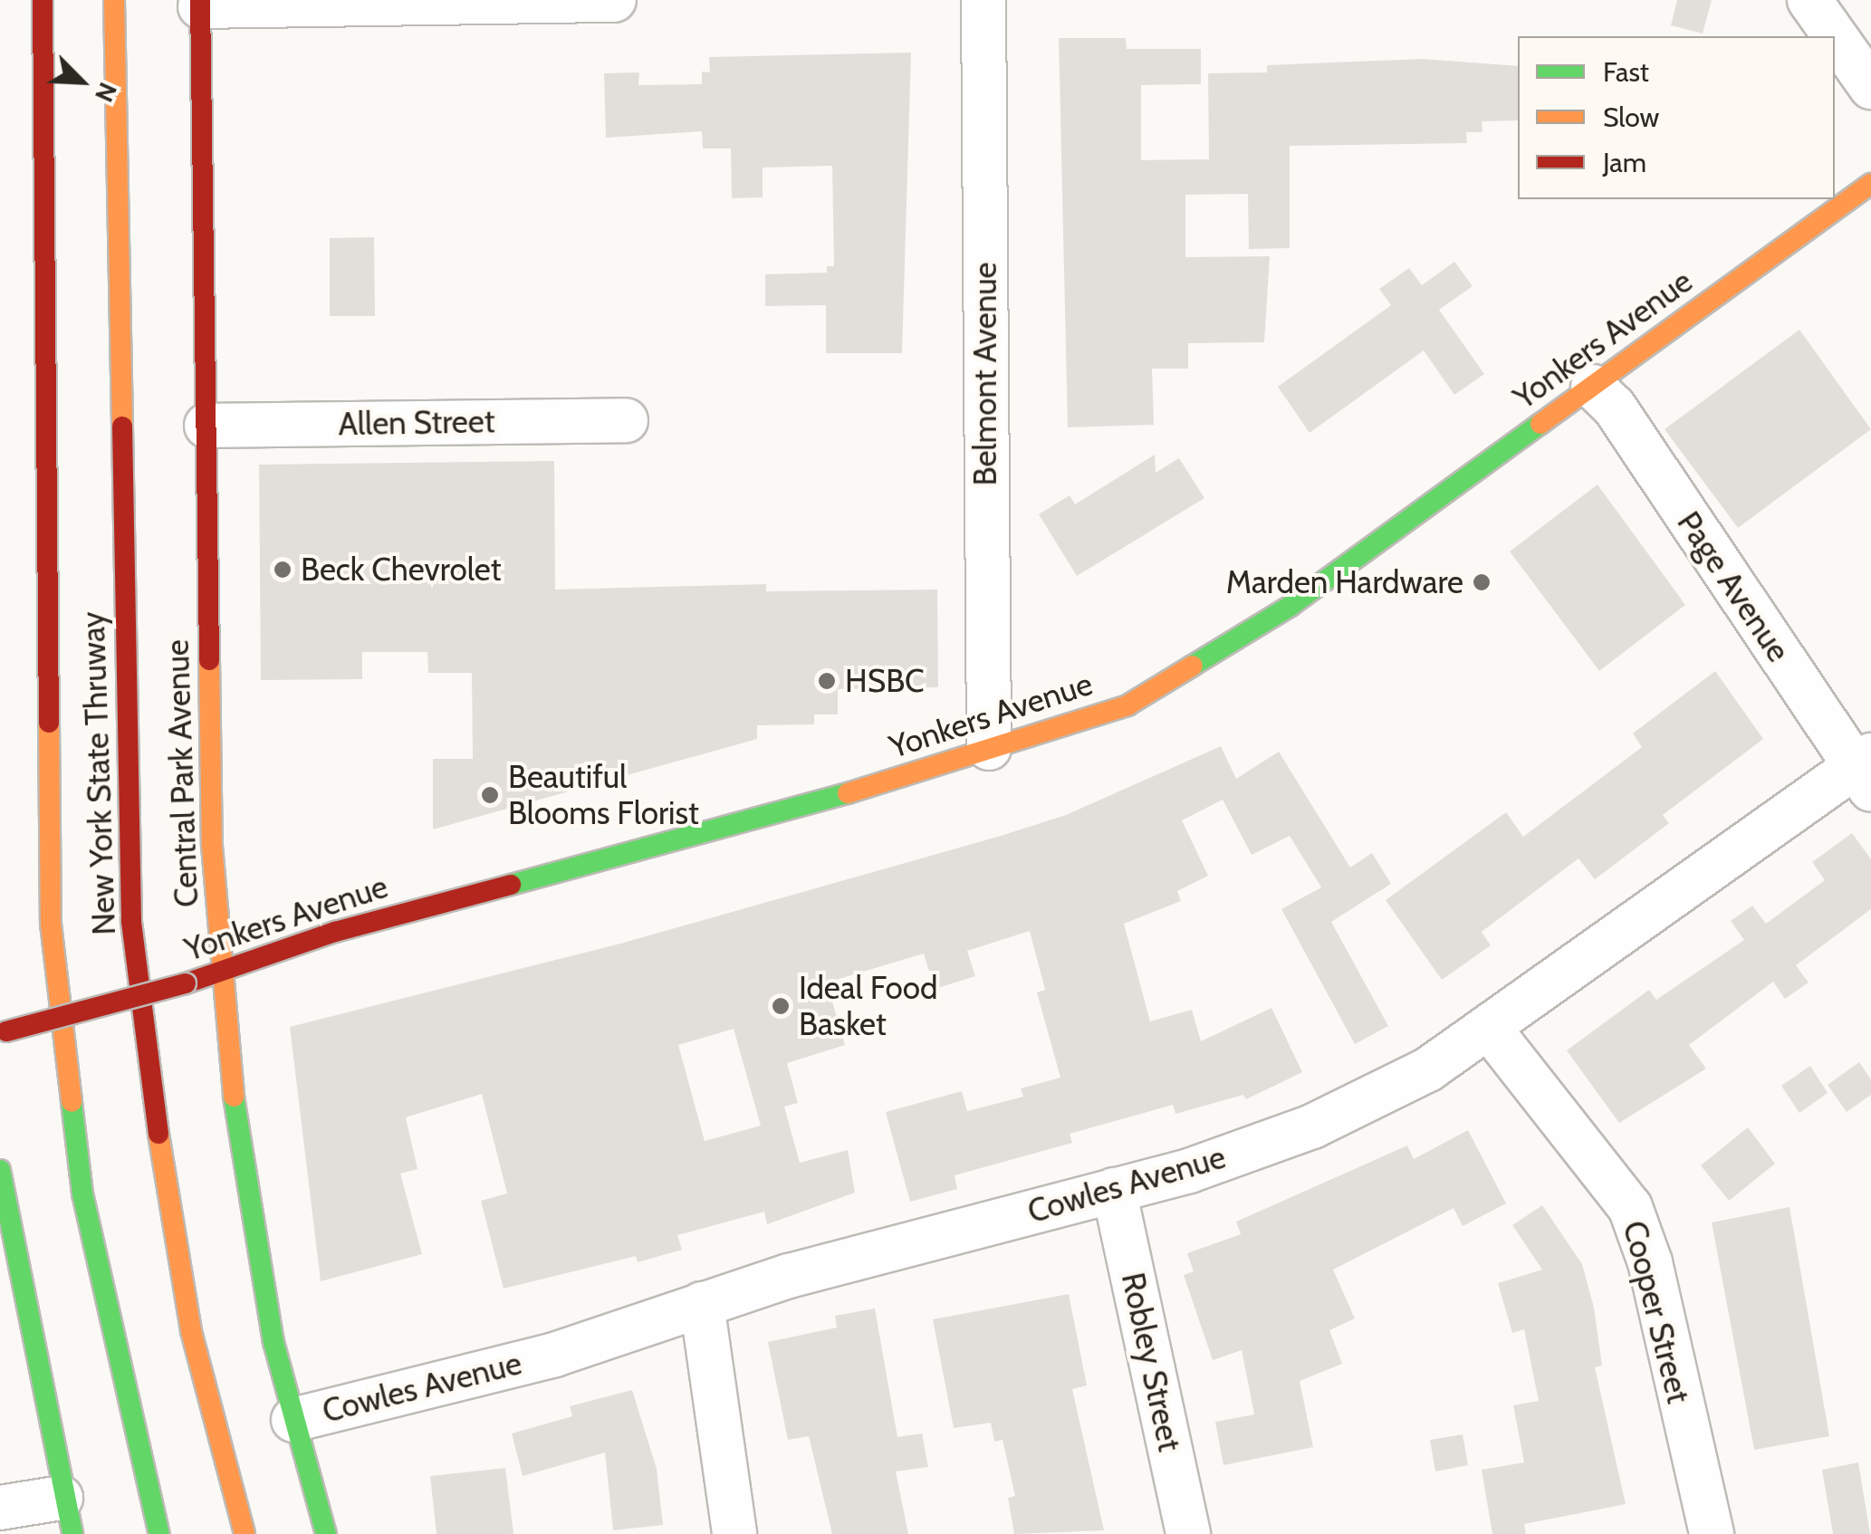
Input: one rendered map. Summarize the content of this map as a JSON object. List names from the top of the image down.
{
  "streets": {
    "main road": ["Yonkers Avenue", "New York State Thruway", "Central Park Avenue"],
    "street": [
      "Belmont Avenue",
      "Allen Street",
      "Page Avenue",
      "Cowles Avenue",
      "Cooper Street",
      "Robley Street"
    ]
  },
  "crossings": [
    ["Yonkers Avenue", "Belmont Avenue"],
    ["Yonkers Avenue", "Page Avenue"],
    ["Yonkers Avenue", "Central Park Avenue"],
    ["Allen Street", "Central Park Avenue"],
    ["Page Avenue", "Cowles Avenue"],
    ["Central Park Avenue", "Cowles Avenue"],
    ["Cowles Avenue", "Cooper Street"],
    ["Cowles Avenue", "Robley Street"]
  ],
  "places": [
    "Beck Chevrolet",
    "Marden Hardware",
    "HSBC",
    "Beautiful Blooms Florist",
    "Ideal Food Basket"
  ],
  "legend": ["Fast", "Slow", "Jam"],
  "north": "bottom right"
}
